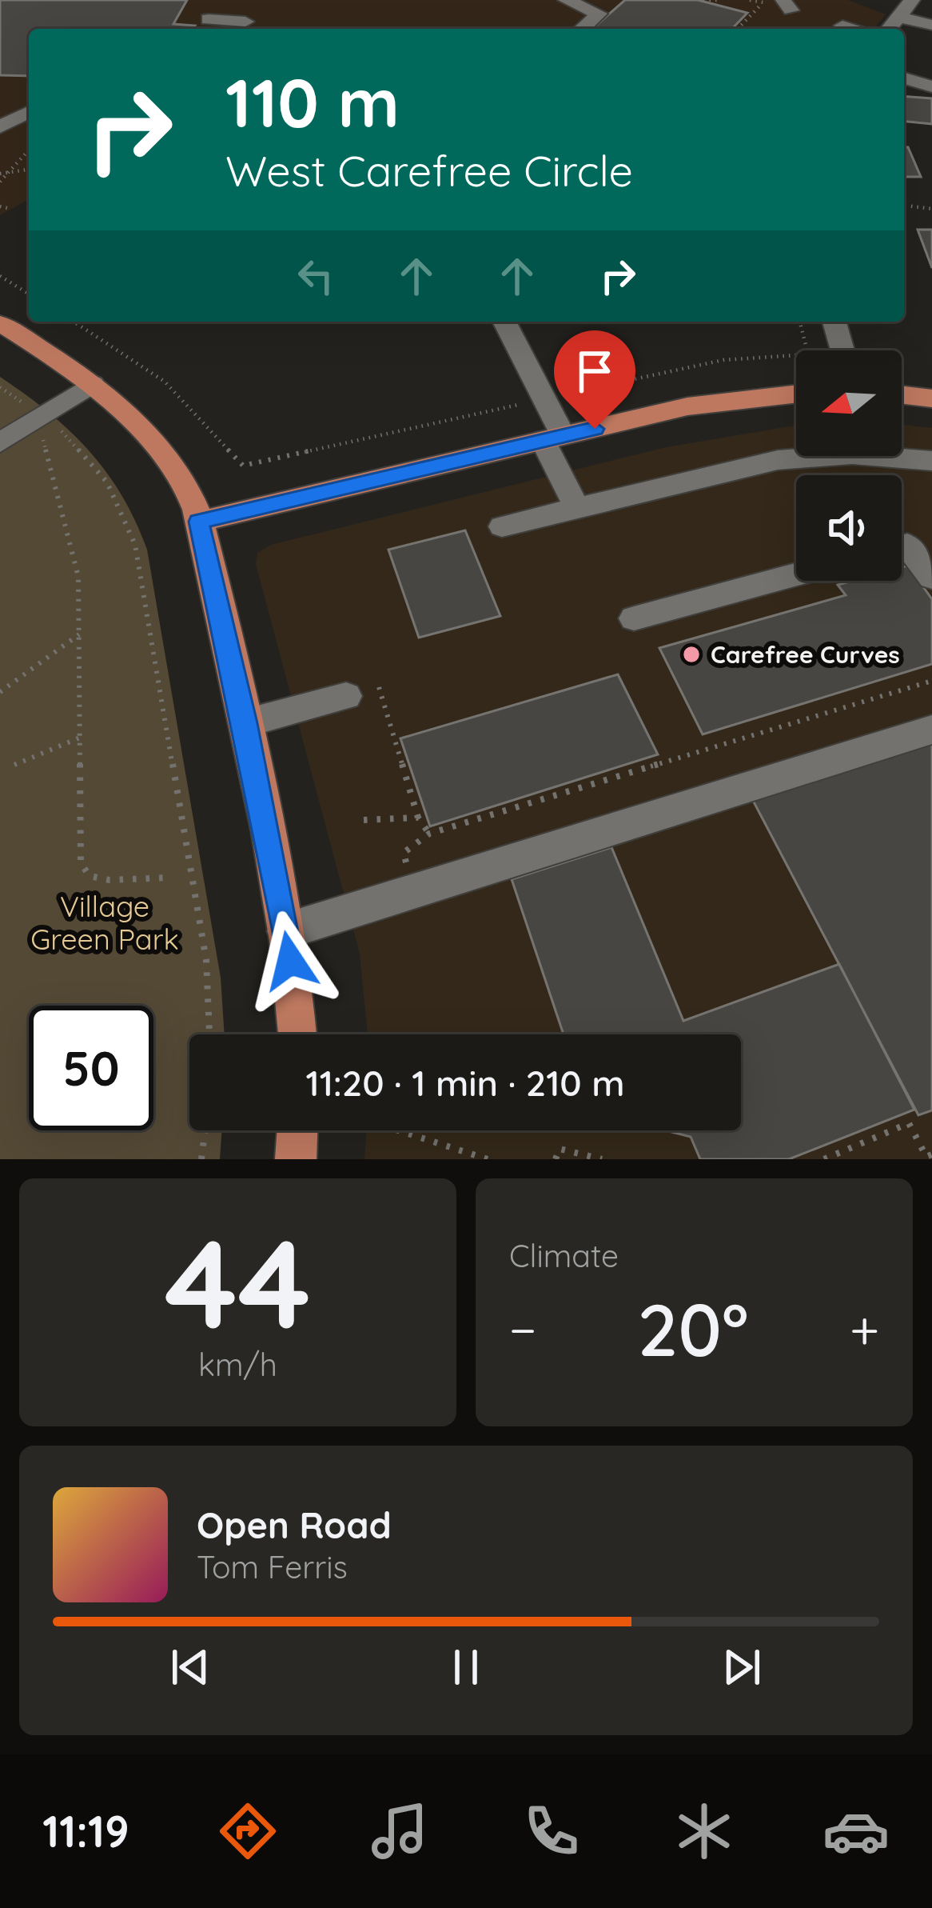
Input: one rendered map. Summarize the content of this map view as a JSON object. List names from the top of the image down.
{
  "parks": ["Village Green Park"],
  "places": ["Carefree Curves"],
  "north": "left",
  "page": {
    "turn": ["110 m", "West Carefree Circle"],
    "limit": "50",
    "trip": "11:20 · 1 min · 210 m",
    "tile": [
      ["44", "km/h"],
      "Climate"
    ],
    "heat": ["−", "20°", "+"],
    "song": ["Open Road", "Tom Ferris"],
    "tabs": "11:19"
  }
}
